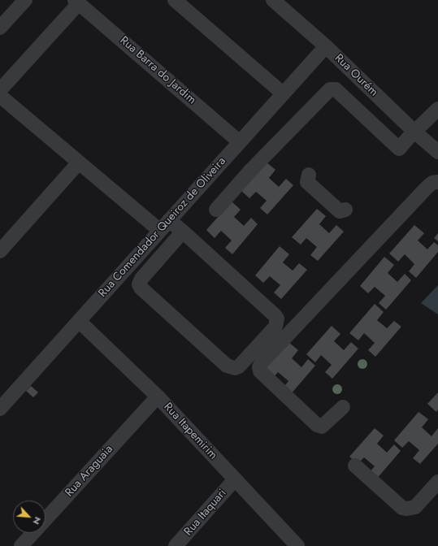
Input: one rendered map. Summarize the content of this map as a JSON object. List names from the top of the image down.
{
  "streets": {
    "street": [
      "Rua Barra do Jardim",
      "Rua Ourém",
      "Rua Comendador Queiroz de Oliveira",
      "Rua Itapemirim",
      "Rua Araguaia",
      "Rua Itaquari"
    ]
  },
  "crossings": [
    ["Rua Barra do Jardim", "Rua Comendador Queiroz de Oliveira"],
    ["Rua Ourém", "Rua Comendador Queiroz de Oliveira"],
    ["Rua Comendador Queiroz de Oliveira", "Rua Itapemirim"],
    ["Rua Itapemirim", "Rua Araguaia"],
    ["Rua Itapemirim", "Rua Itaquari"]
  ],
  "north": "bottom right"
}
